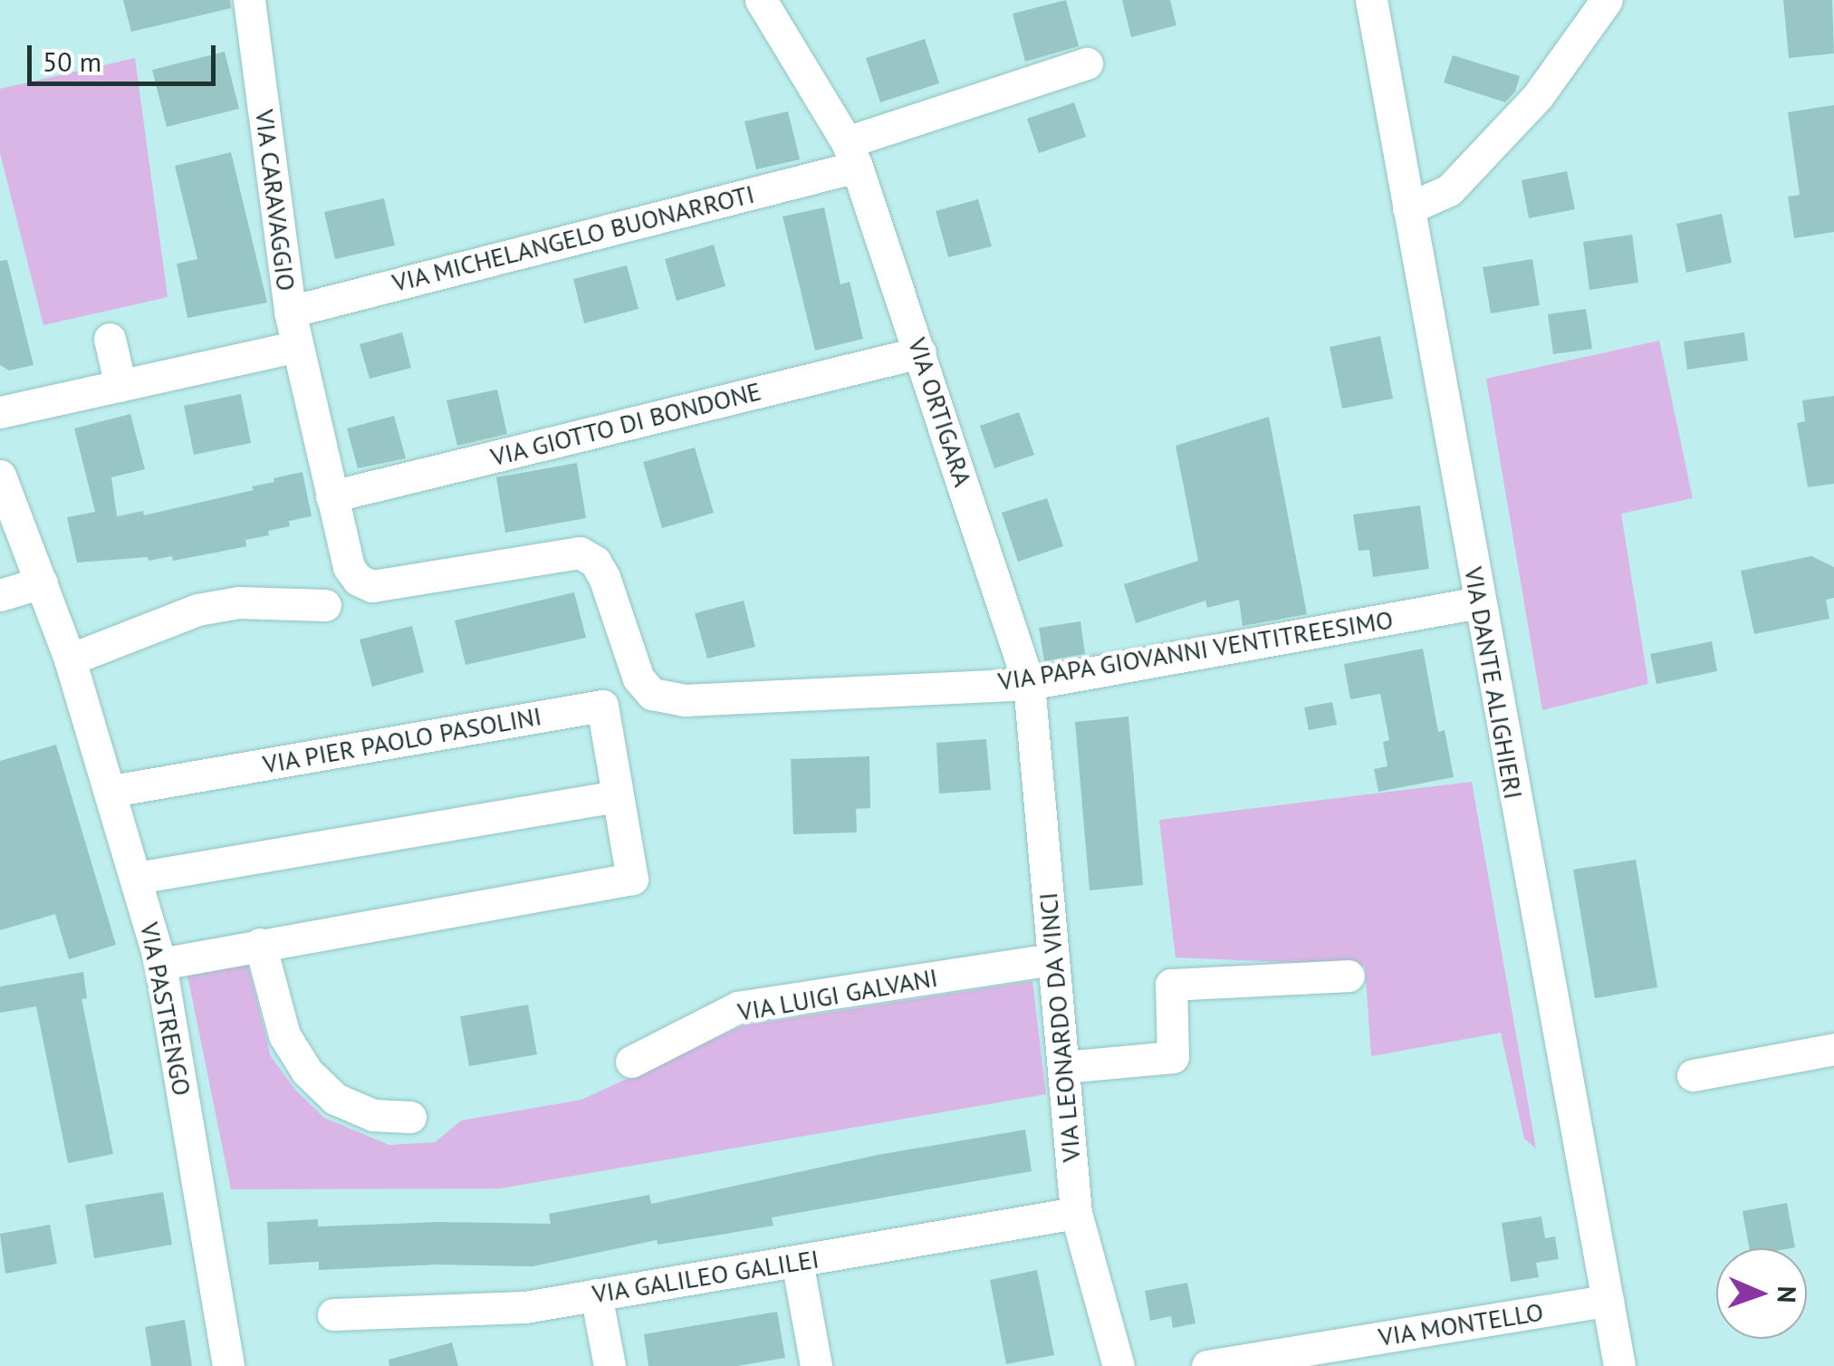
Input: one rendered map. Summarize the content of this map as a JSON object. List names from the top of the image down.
{
  "streets": {
    "street": [
      "VIA CARAVAGGIO",
      "VIA MICHELANGELO BUONARROTI",
      "VIA ORTIGARA",
      "VIA GIOTTO DI BONDONE",
      "VIA PAPA GIOVANNI VENTITREESIMO",
      "VIA DANTE ALIGHIERI",
      "VIA PIER PAOLO PASOLINI",
      "VIA LUIGI GALVANI",
      "VIA PASTRENGO",
      "VIA LEONARDO DA VINCI",
      "VIA GALILEO GALILEI",
      "VIA MONTELLO"
    ]
  },
  "crossings": [
    ["VIA CARAVAGGIO", "VIA MICHELANGELO BUONARROTI"],
    ["VIA CARAVAGGIO", "VIA PAPA GIOVANNI VENTITREESIMO"],
    ["VIA MICHELANGELO BUONARROTI", "VIA ORTIGARA"],
    ["VIA ORTIGARA", "VIA GIOTTO DI BONDONE"],
    ["VIA ORTIGARA", "VIA PAPA GIOVANNI VENTITREESIMO"],
    ["VIA ORTIGARA", "VIA LEONARDO DA VINCI"],
    ["VIA GIOTTO DI BONDONE", "VIA PAPA GIOVANNI VENTITREESIMO"],
    ["VIA PAPA GIOVANNI VENTITREESIMO", "VIA DANTE ALIGHIERI"],
    ["VIA PAPA GIOVANNI VENTITREESIMO", "VIA LEONARDO DA VINCI"],
    ["VIA DANTE ALIGHIERI", "VIA MONTELLO"],
    ["VIA PIER PAOLO PASOLINI", "VIA PASTRENGO"],
    ["VIA LUIGI GALVANI", "VIA LEONARDO DA VINCI"],
    ["VIA LEONARDO DA VINCI", "VIA GALILEO GALILEI"]
  ],
  "scale_bar": "50 m",
  "north": "right"
}
